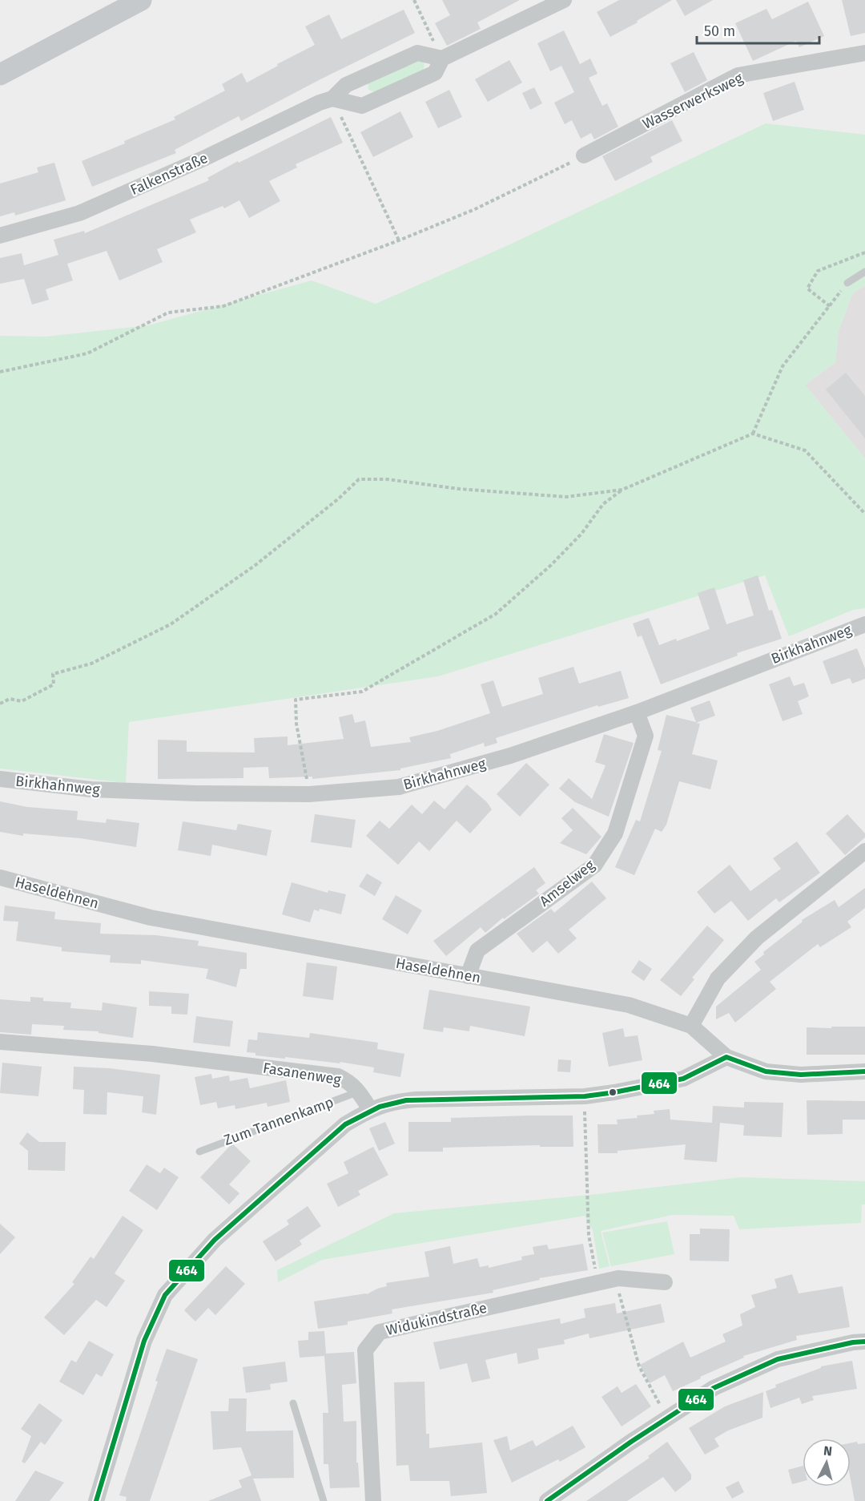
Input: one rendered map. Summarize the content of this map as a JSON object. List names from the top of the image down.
{
  "streets": {
    "street": [
      "Wasserwerksweg",
      "Falkenstraße",
      "Birkhahnweg",
      "Amselweg",
      "Haseldehnen",
      "Fasanenweg",
      "Zum Tannenkamp",
      "Widukindstraße"
    ]
  },
  "crossings": [
    ["Birkhahnweg", "Amselweg"],
    ["Amselweg", "Haseldehnen"],
    ["Fasanenweg", "Zum Tannenkamp"]
  ],
  "lines": ["transit line 464"],
  "scale_bar": "50 m",
  "north": "top"
}
